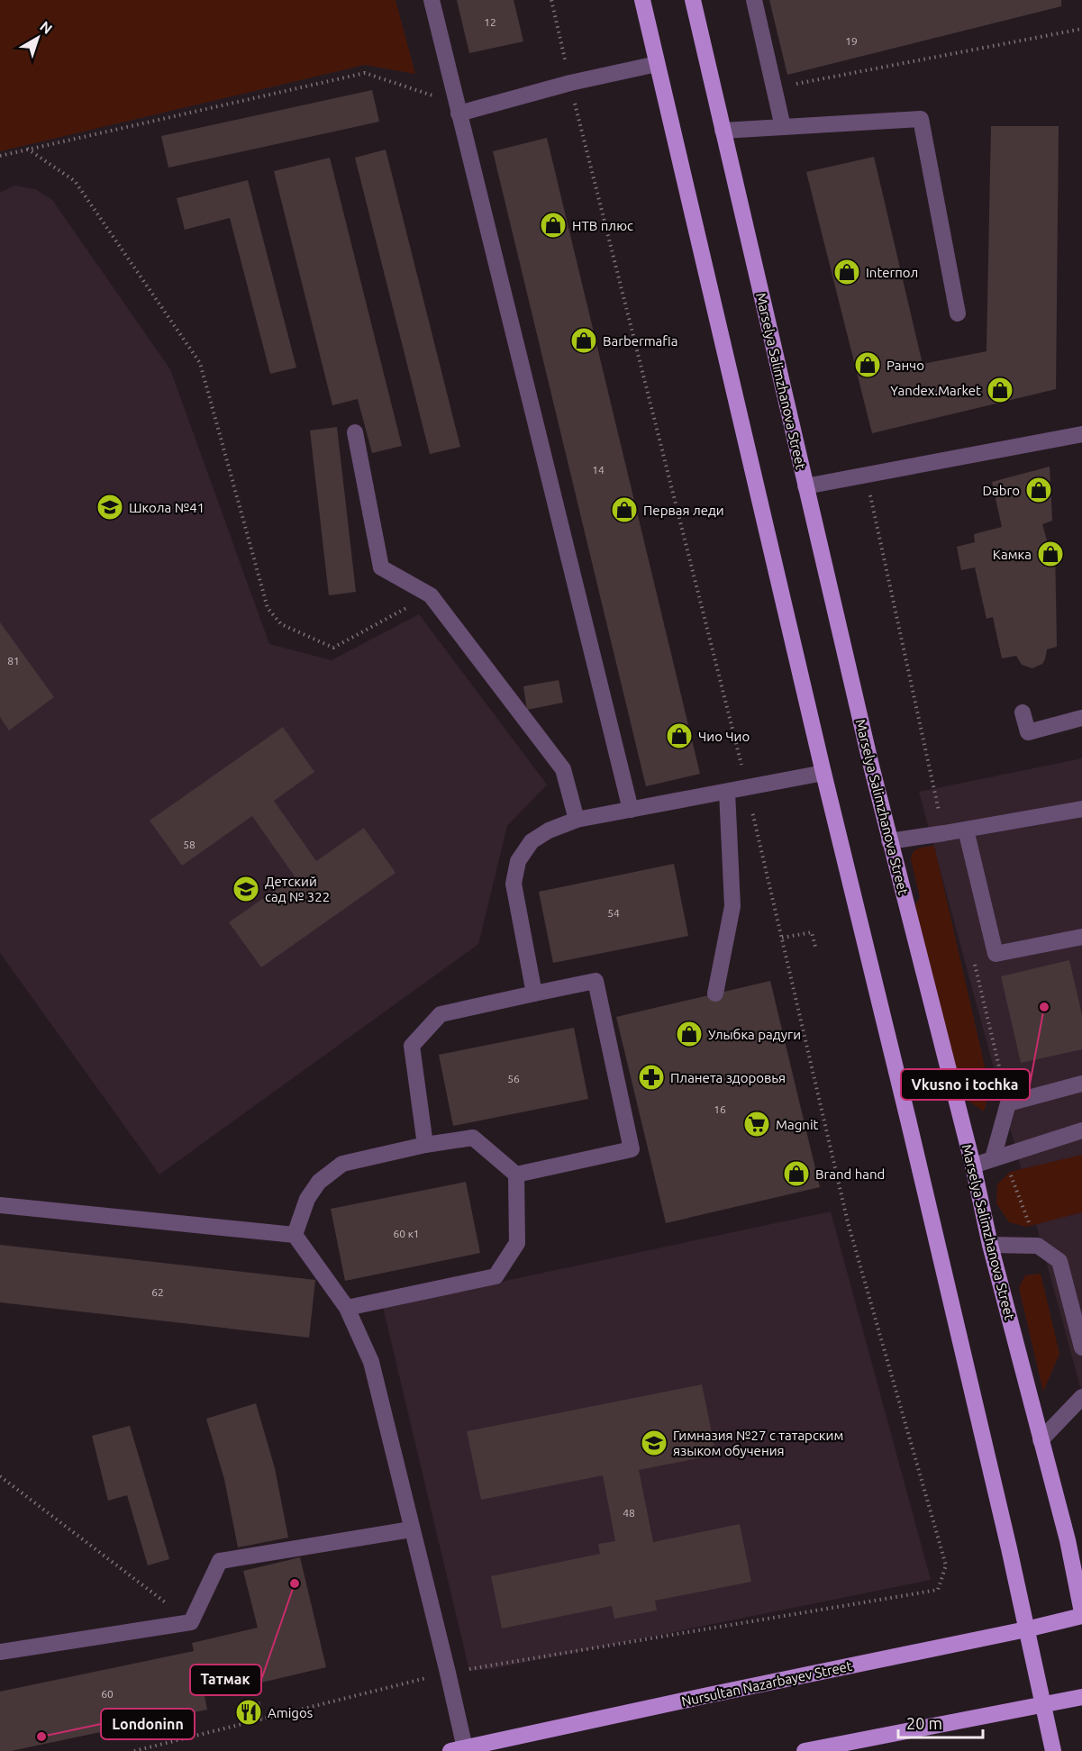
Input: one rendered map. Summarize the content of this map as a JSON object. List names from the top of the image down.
{
  "streets": {
    "main road": ["Marselya Salimzhanova Street", "Nursultan Nazarbayev Street"]
  },
  "crossings": [
    ["Marselya Salimzhanova Street", "Nursultan Nazarbayev Street"]
  ],
  "places": {
    "shop": [
      "НТВ плюс",
      "Interпол",
      "Barbermafia",
      "Ранчо",
      "Yandex.Market",
      "Dabro",
      "Первая леди",
      "Камка",
      "Чио Чио",
      "Улыбка радуги",
      "Brand hand"
    ],
    "school or university": ["Школа №41", "Детский сад № 322", "Гимназия №27 с татарским языком обучения"],
    "other": ["Vkusno i tochka", "Татмак", "Londoninn"],
    "pharmacy": ["Планета здоровья"],
    "supermarket": ["Magnit"],
    "restaurant": ["Amigos"]
  },
  "house_numbers": [
    "12",
    "19",
    "14",
    "81",
    "58",
    "54",
    "56",
    "16",
    "60 к1",
    "62",
    "48",
    "60"
  ],
  "scale_bar": "20 m",
  "north": "top right"
}
